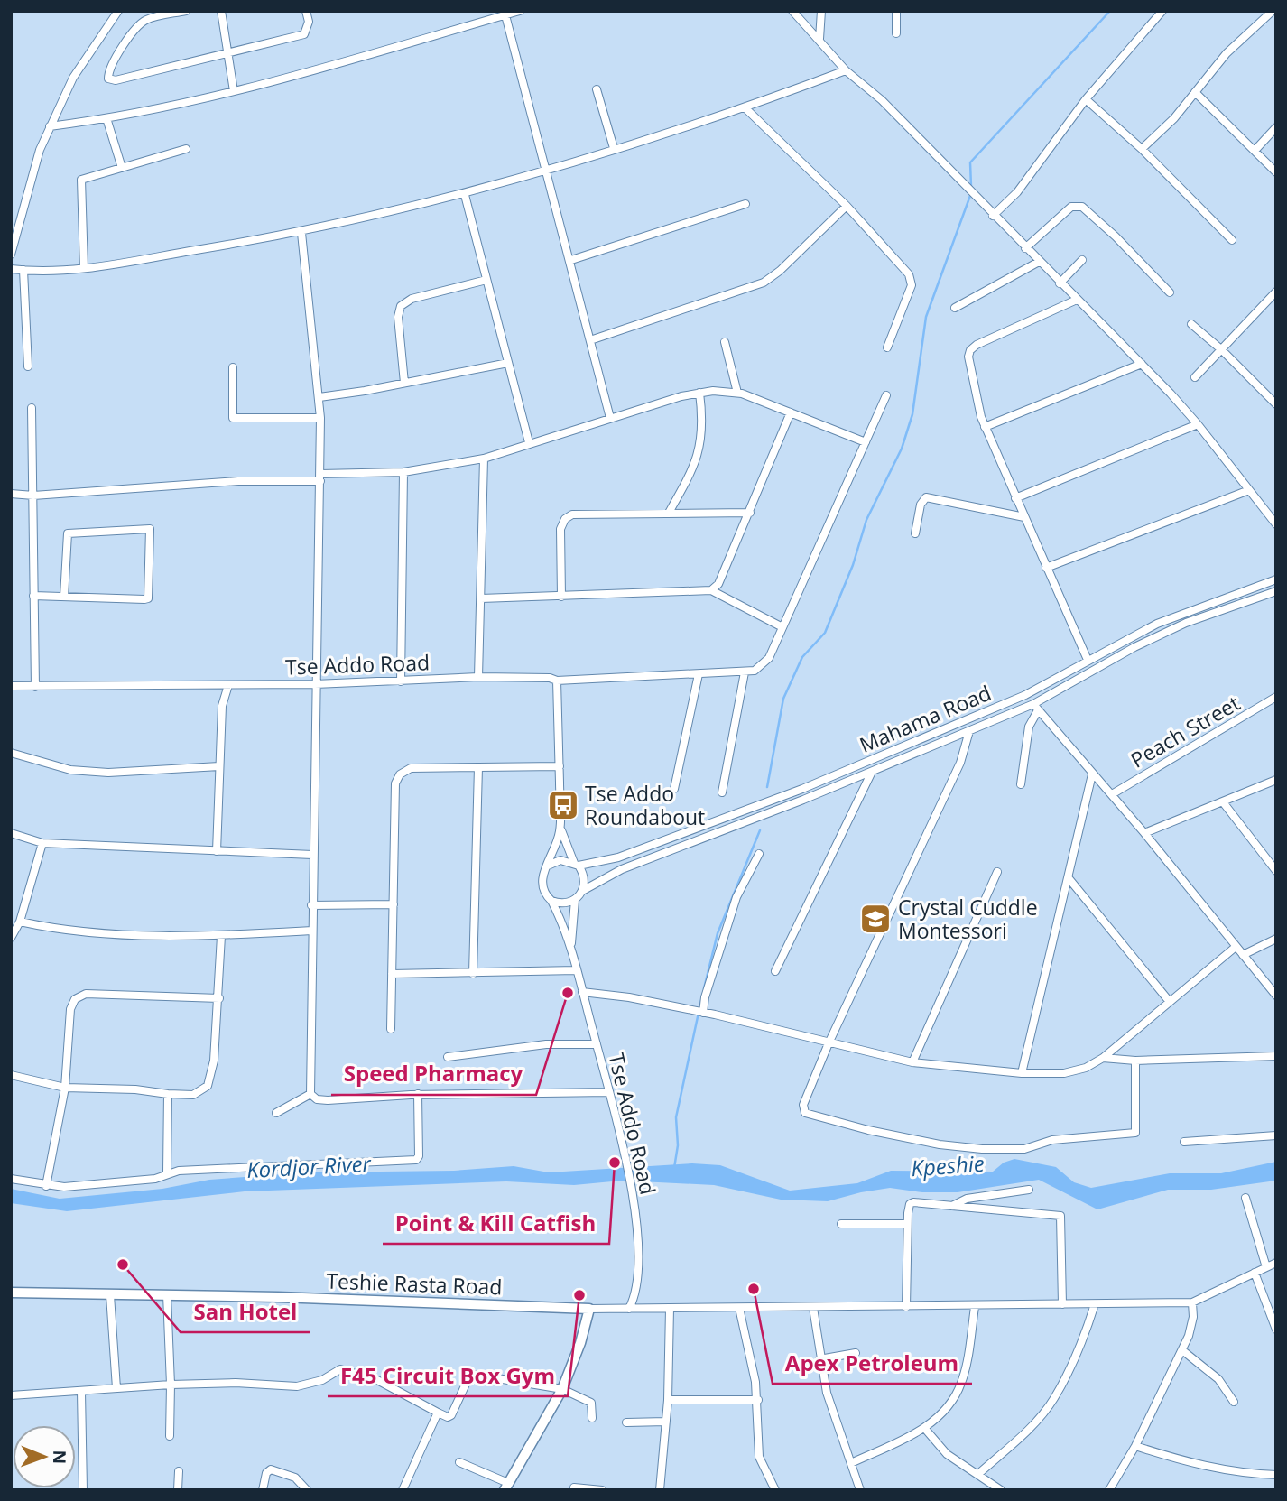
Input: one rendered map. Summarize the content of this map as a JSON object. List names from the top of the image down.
{
  "streets": {
    "main road": ["Teshie Rasta Road"],
    "street": ["Tse Addo Road", "Mahama Road", "Peach Street"]
  },
  "crossings": [
    ["Tse Addo Road", "Mahama Road"]
  ],
  "water": ["Kpeshie", "Kordjor River"],
  "places": {
    "bus stop": ["Tse Addo Roundabout"],
    "school or university": ["Crystal Cuddle Montessori"],
    "other": [
      "Speed Pharmacy",
      "Point & Kill Catfish",
      "San Hotel",
      "Apex Petroleum",
      "F45 Circuit Box Gym"
    ]
  },
  "north": "right"
}
